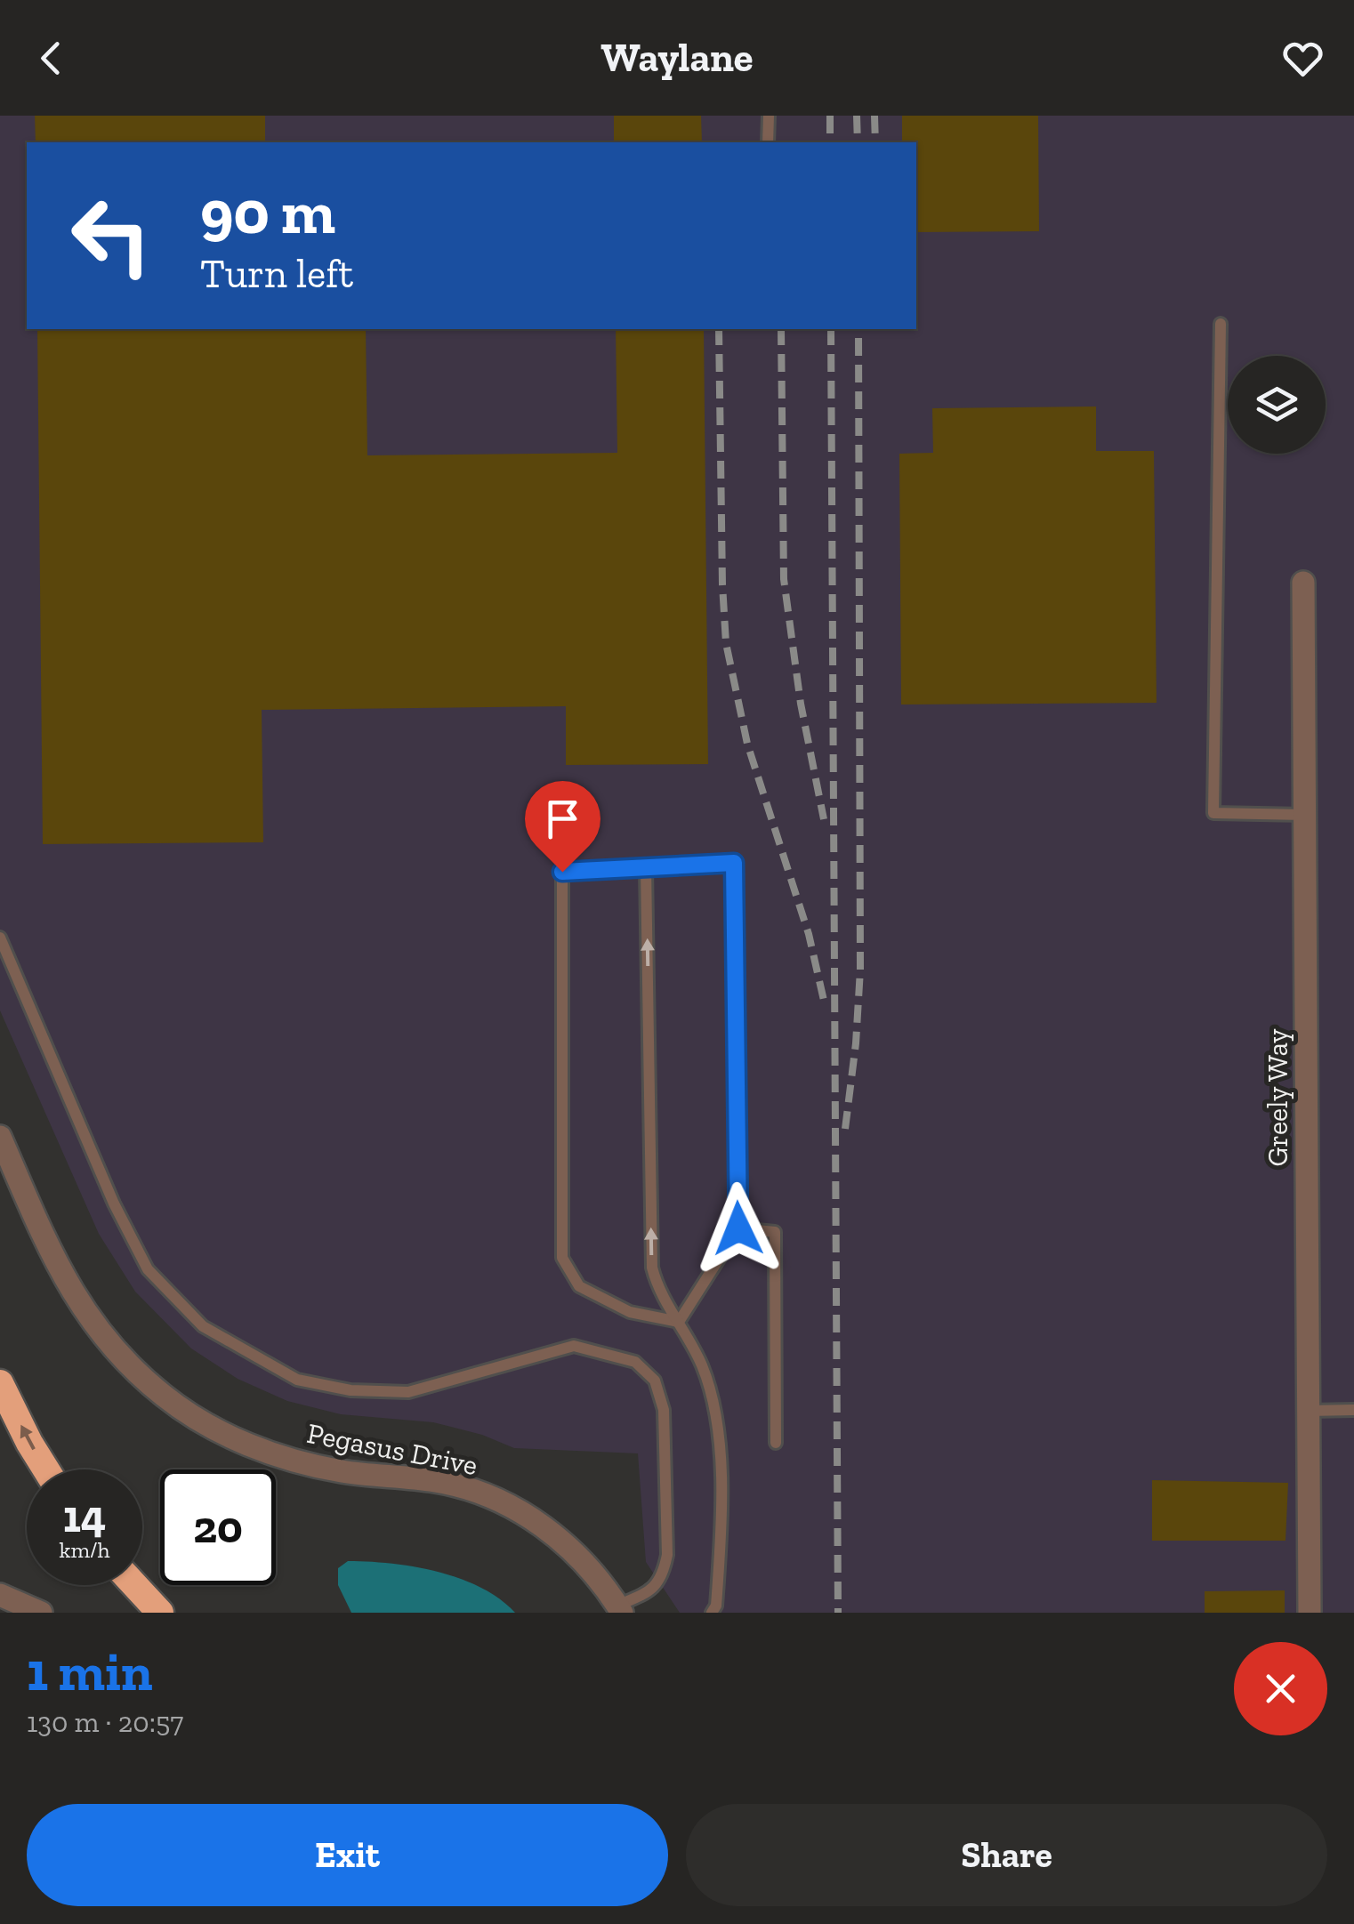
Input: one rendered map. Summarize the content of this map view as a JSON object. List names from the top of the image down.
{
  "streets": {
    "street": ["Greely Way", "Pegasus Drive"]
  },
  "page": {
    "header": "Waylane",
    "turn": ["90 m", "Turn left"],
    "speed": "14 km/h",
    "limit": "20",
    "heading": ["1 min", "130 m · 20:57"],
    "buttons": ["Exit", "Share"]
  }
}
